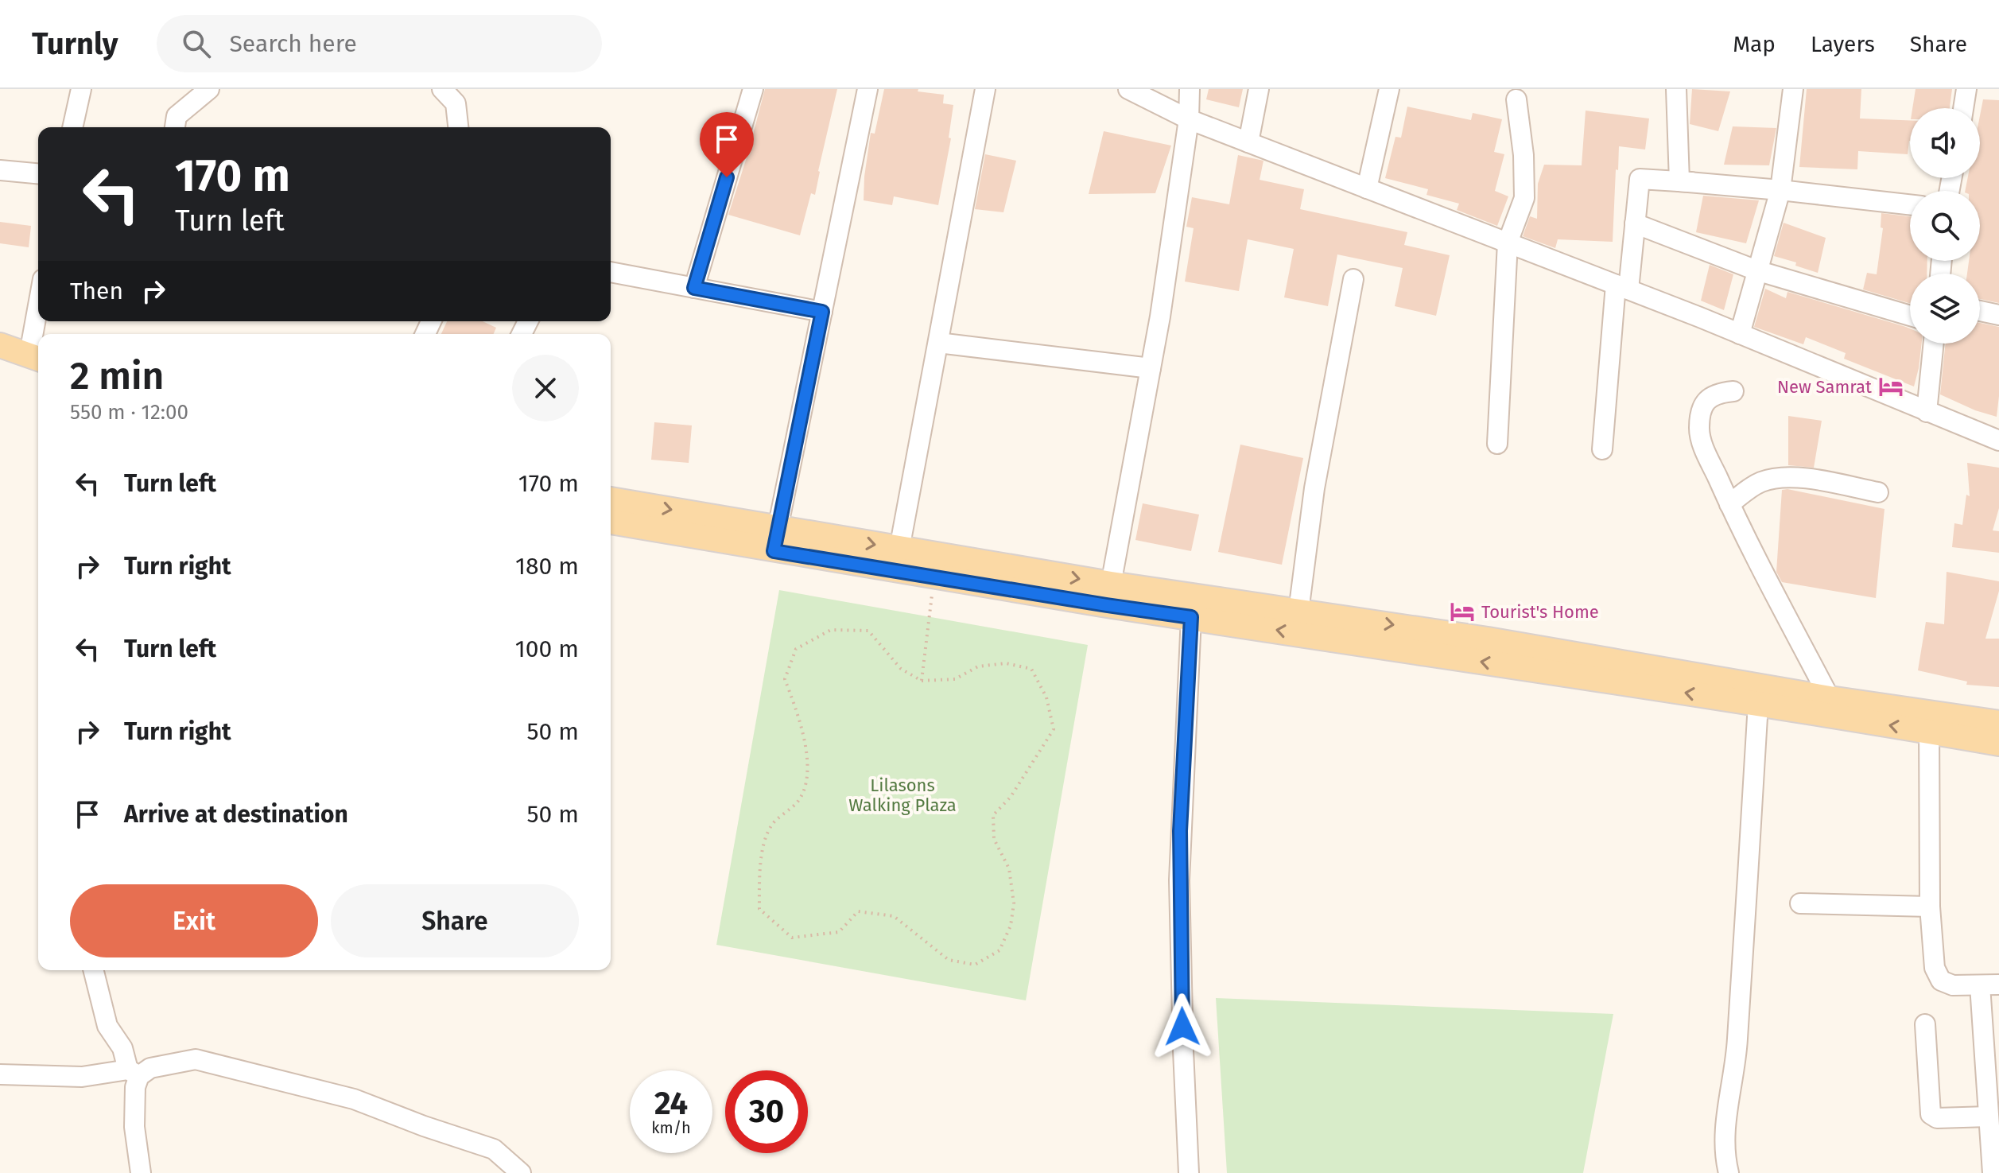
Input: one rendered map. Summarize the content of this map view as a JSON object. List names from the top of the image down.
{
  "parks": ["Lilasons Walking Plaza"],
  "places": {
    "hotel": ["New Samrat", "Tourist's Home"]
  },
  "page": {
    "header": "Turnly",
    "search": "Search here",
    "nav": ["Map", "Layers", "Share"],
    "turn": ["170 m", "Turn left"],
    "then": "Then",
    "heading": ["2 min", "550 m · 12:00"],
    "list": [
      {
        "name": "Turn left",
        "value": "170 m"
      },
      {
        "name": "Turn right",
        "value": "180 m"
      },
      {
        "name": "Turn left",
        "value": "100 m"
      },
      {
        "name": "Turn right",
        "value": "50 m"
      },
      {
        "name": "Arrive at destination",
        "value": "50 m"
      }
    ],
    "buttons": ["Exit", "Share"],
    "speed": "24 km/h",
    "limit": "30"
  }
}
